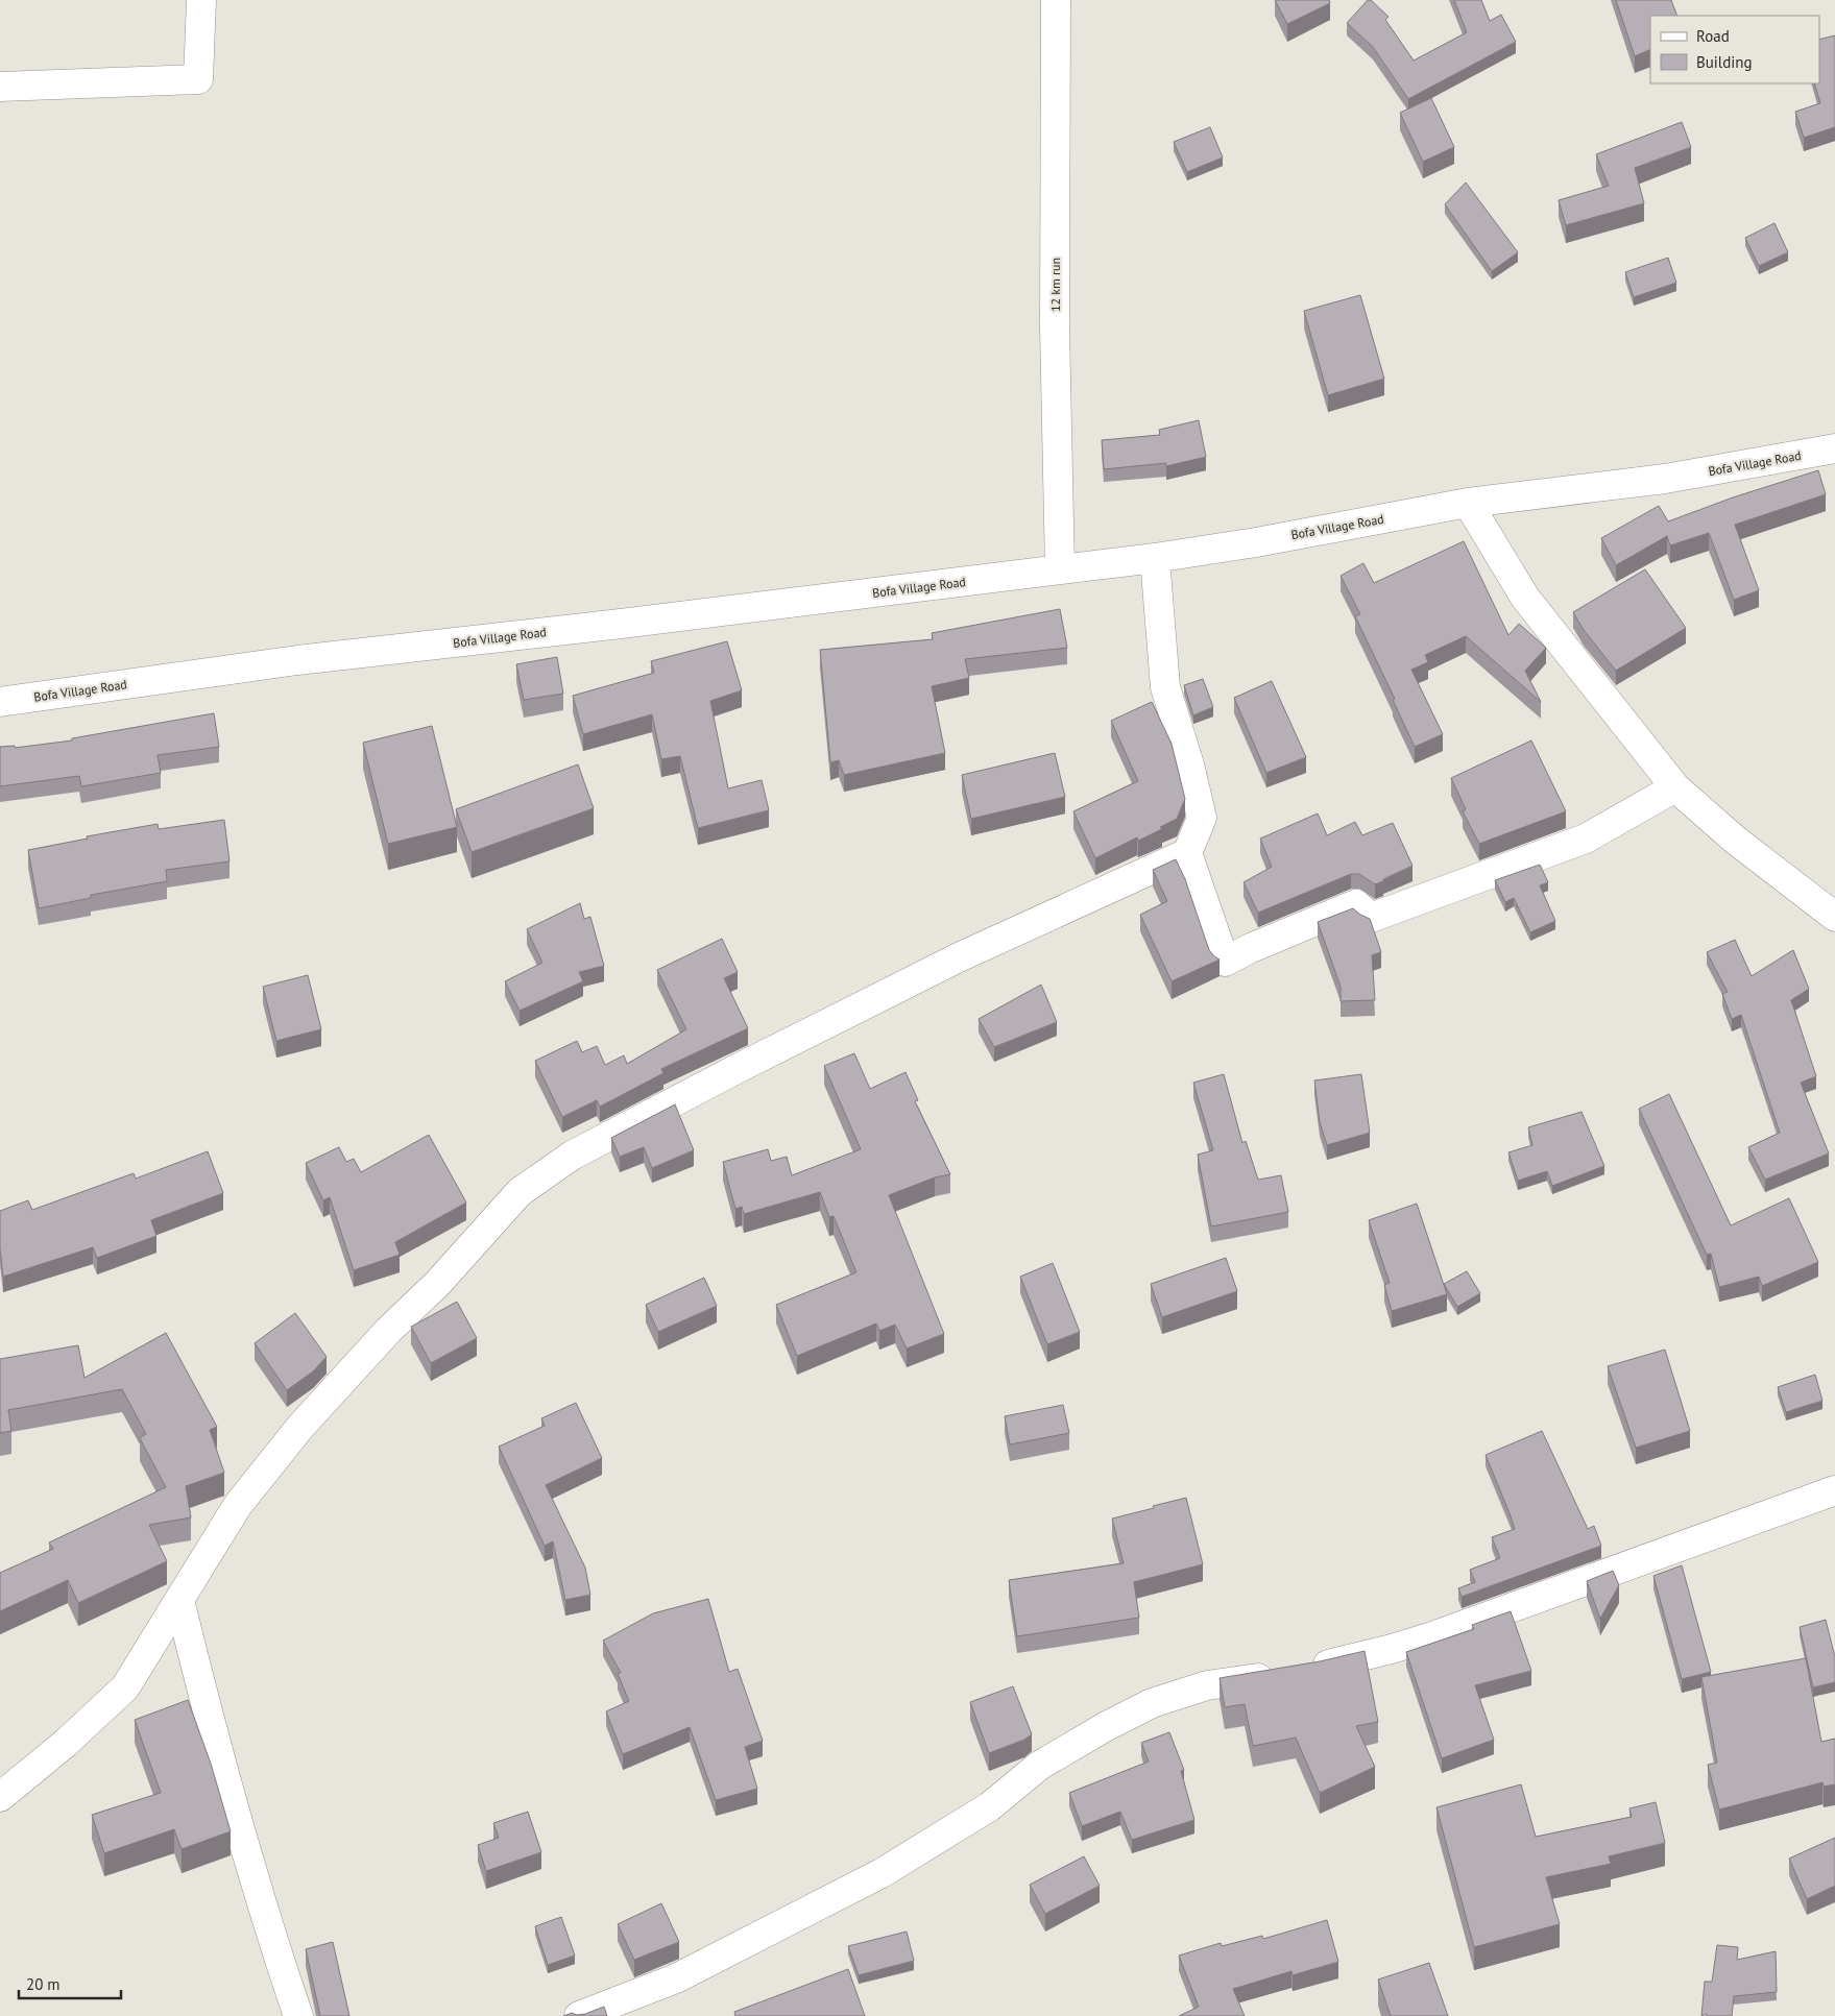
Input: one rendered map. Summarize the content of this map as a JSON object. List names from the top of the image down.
{
  "streets": {
    "street": ["12 km run", "Bofa Village Road"]
  },
  "crossings": [
    ["12 km run", "Bofa Village Road"]
  ],
  "legend": ["Road", "Building"],
  "scale_bar": "20 m"
}
